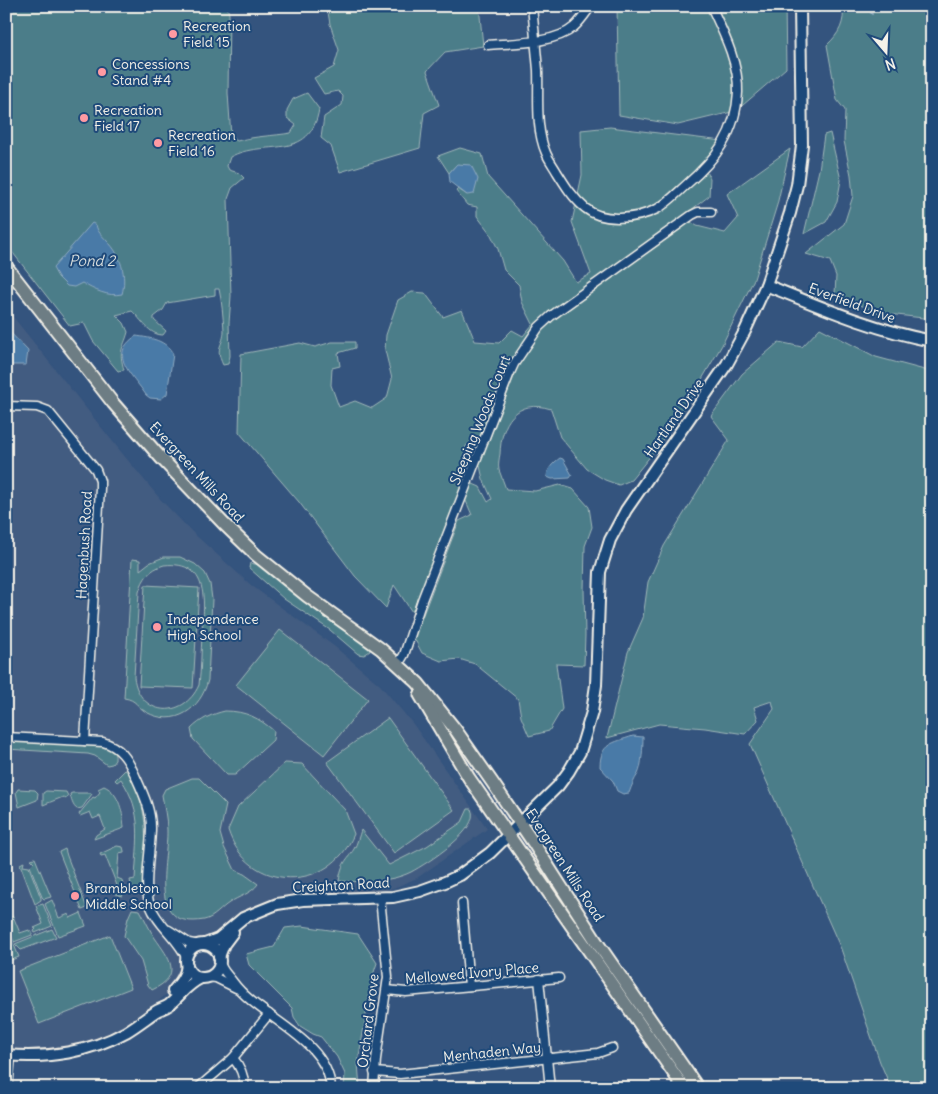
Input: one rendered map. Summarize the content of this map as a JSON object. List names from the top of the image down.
{
  "streets": {
    "main road": ["Evergreen Mills Road"],
    "street": [
      "Everfield Drive",
      "Hartland Drive",
      "Sleeping Woods Court",
      "Hagenbush Road",
      "Creighton Road",
      "Mellowed Ivory Place",
      "Orchard Grove",
      "Menhaden Way"
    ]
  },
  "crossings": [
    ["Everfield Drive", "Hartland Drive"],
    ["Hartland Drive", "Evergreen Mills Road"],
    ["Hartland Drive", "Creighton Road"],
    ["Sleeping Woods Court", "Evergreen Mills Road"],
    ["Evergreen Mills Road", "Creighton Road"],
    ["Creighton Road", "Orchard Grove"],
    ["Mellowed Ivory Place", "Orchard Grove"],
    ["Orchard Grove", "Menhaden Way"]
  ],
  "water": ["Pond 2"],
  "places": [
    "Recreation Field 15",
    "Concessions Stand #4",
    "Recreation Field 17",
    "Recreation Field 16",
    "Independence High School",
    "Brambleton Middle School"
  ],
  "north": "bottom"
}
